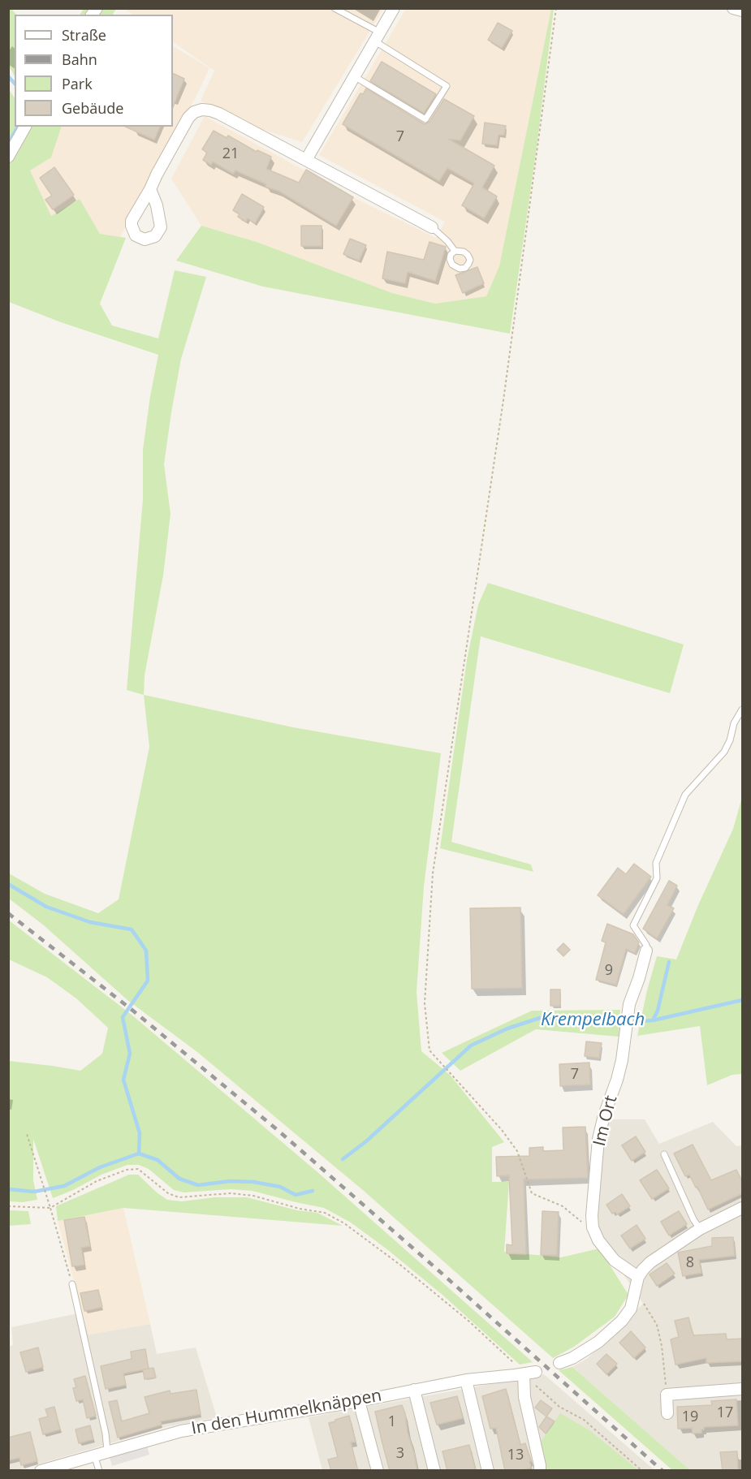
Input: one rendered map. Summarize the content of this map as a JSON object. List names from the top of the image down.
{
  "streets": {
    "street": ["Im Ort", "In den Hummelknäppen"]
  },
  "water": ["Krempelbach"],
  "house_numbers": [
    "7",
    "21",
    "9",
    "7",
    "8",
    "17",
    "19",
    "1",
    "3",
    "13"
  ],
  "legend": [
    "Straße",
    "Bahn",
    "Park",
    "Gebäude"
  ]
}
